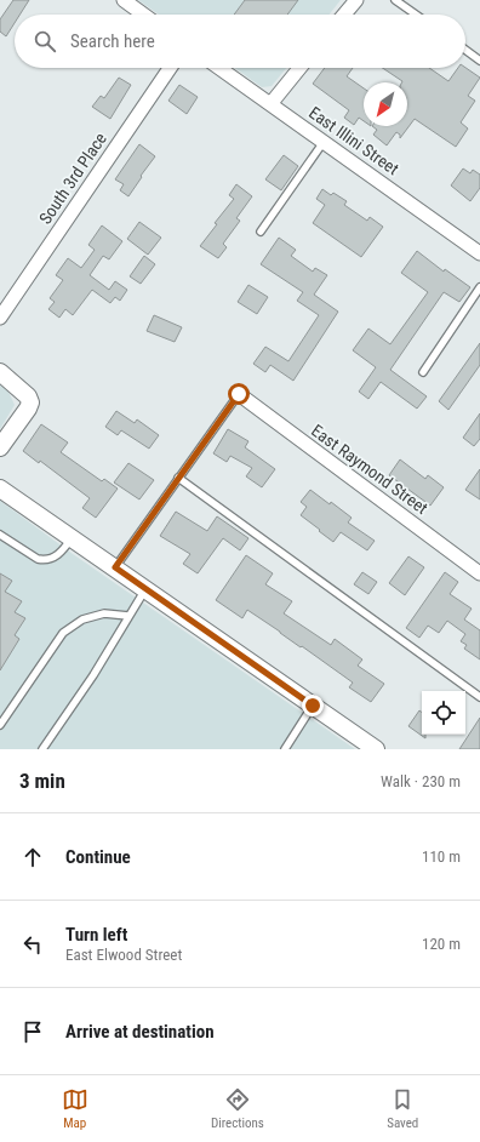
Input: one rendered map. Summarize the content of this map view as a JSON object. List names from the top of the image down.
{
  "streets": {
    "street": ["East Illini Street", "South 3rd Place", "East Raymond Street"]
  },
  "north": "bottom left",
  "page": {
    "search": "Search here",
    "heading": ["3 min", "Walk · 230 m"],
    "list": [
      ["Continue", "110 m"],
      ["Turn left", "East Elwood Street", "120 m"],
      "Arrive at destination"
    ],
    "nav": ["Map", "Directions", "Saved"]
  }
}
